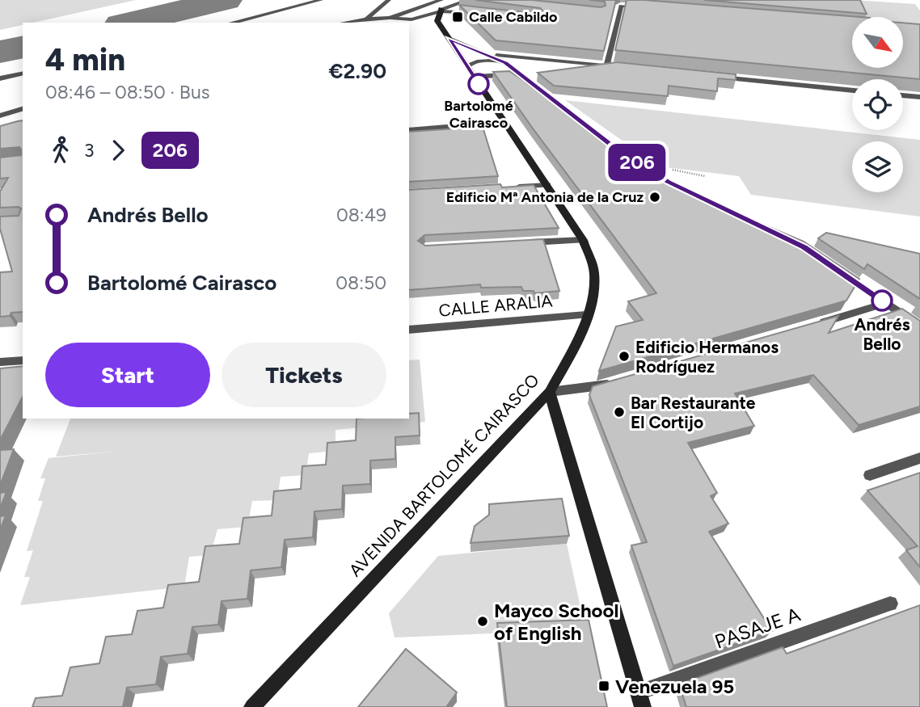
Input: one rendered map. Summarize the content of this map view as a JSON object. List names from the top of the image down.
{
  "streets": {
    "street": ["CALLE ARALIA", "AVENIDA BARTOLOMÉ CAIRASCO", "PASAJE A"]
  },
  "crossings": [
    ["CALLE ARALIA", "AVENIDA BARTOLOMÉ CAIRASCO"]
  ],
  "places": {
    "transit": ["Calle Cabildo", "Venezuela 95"],
    "other": [
      "Bartolomé Cairasco",
      "Edificio Mª Antonia de la Cruz",
      "Andrés Bello",
      "Edificio Hermanos Rodríguez",
      "Bar Restaurante El Cortijo",
      "Mayco School of English"
    ]
  },
  "lines": ["bus line 206"],
  "north": "bottom right",
  "page": {
    "on_map": "206",
    "heading": ["4 min", "08:46 – 08:50 · Bus", "€2.90"],
    "legs": ["3", "206"],
    "list": [
      {
        "name": "Andrés Bello",
        "value": "08:49"
      },
      {
        "name": "Bartolomé Cairasco",
        "value": "08:50"
      }
    ],
    "buttons": ["Start", "Tickets"]
  }
}
